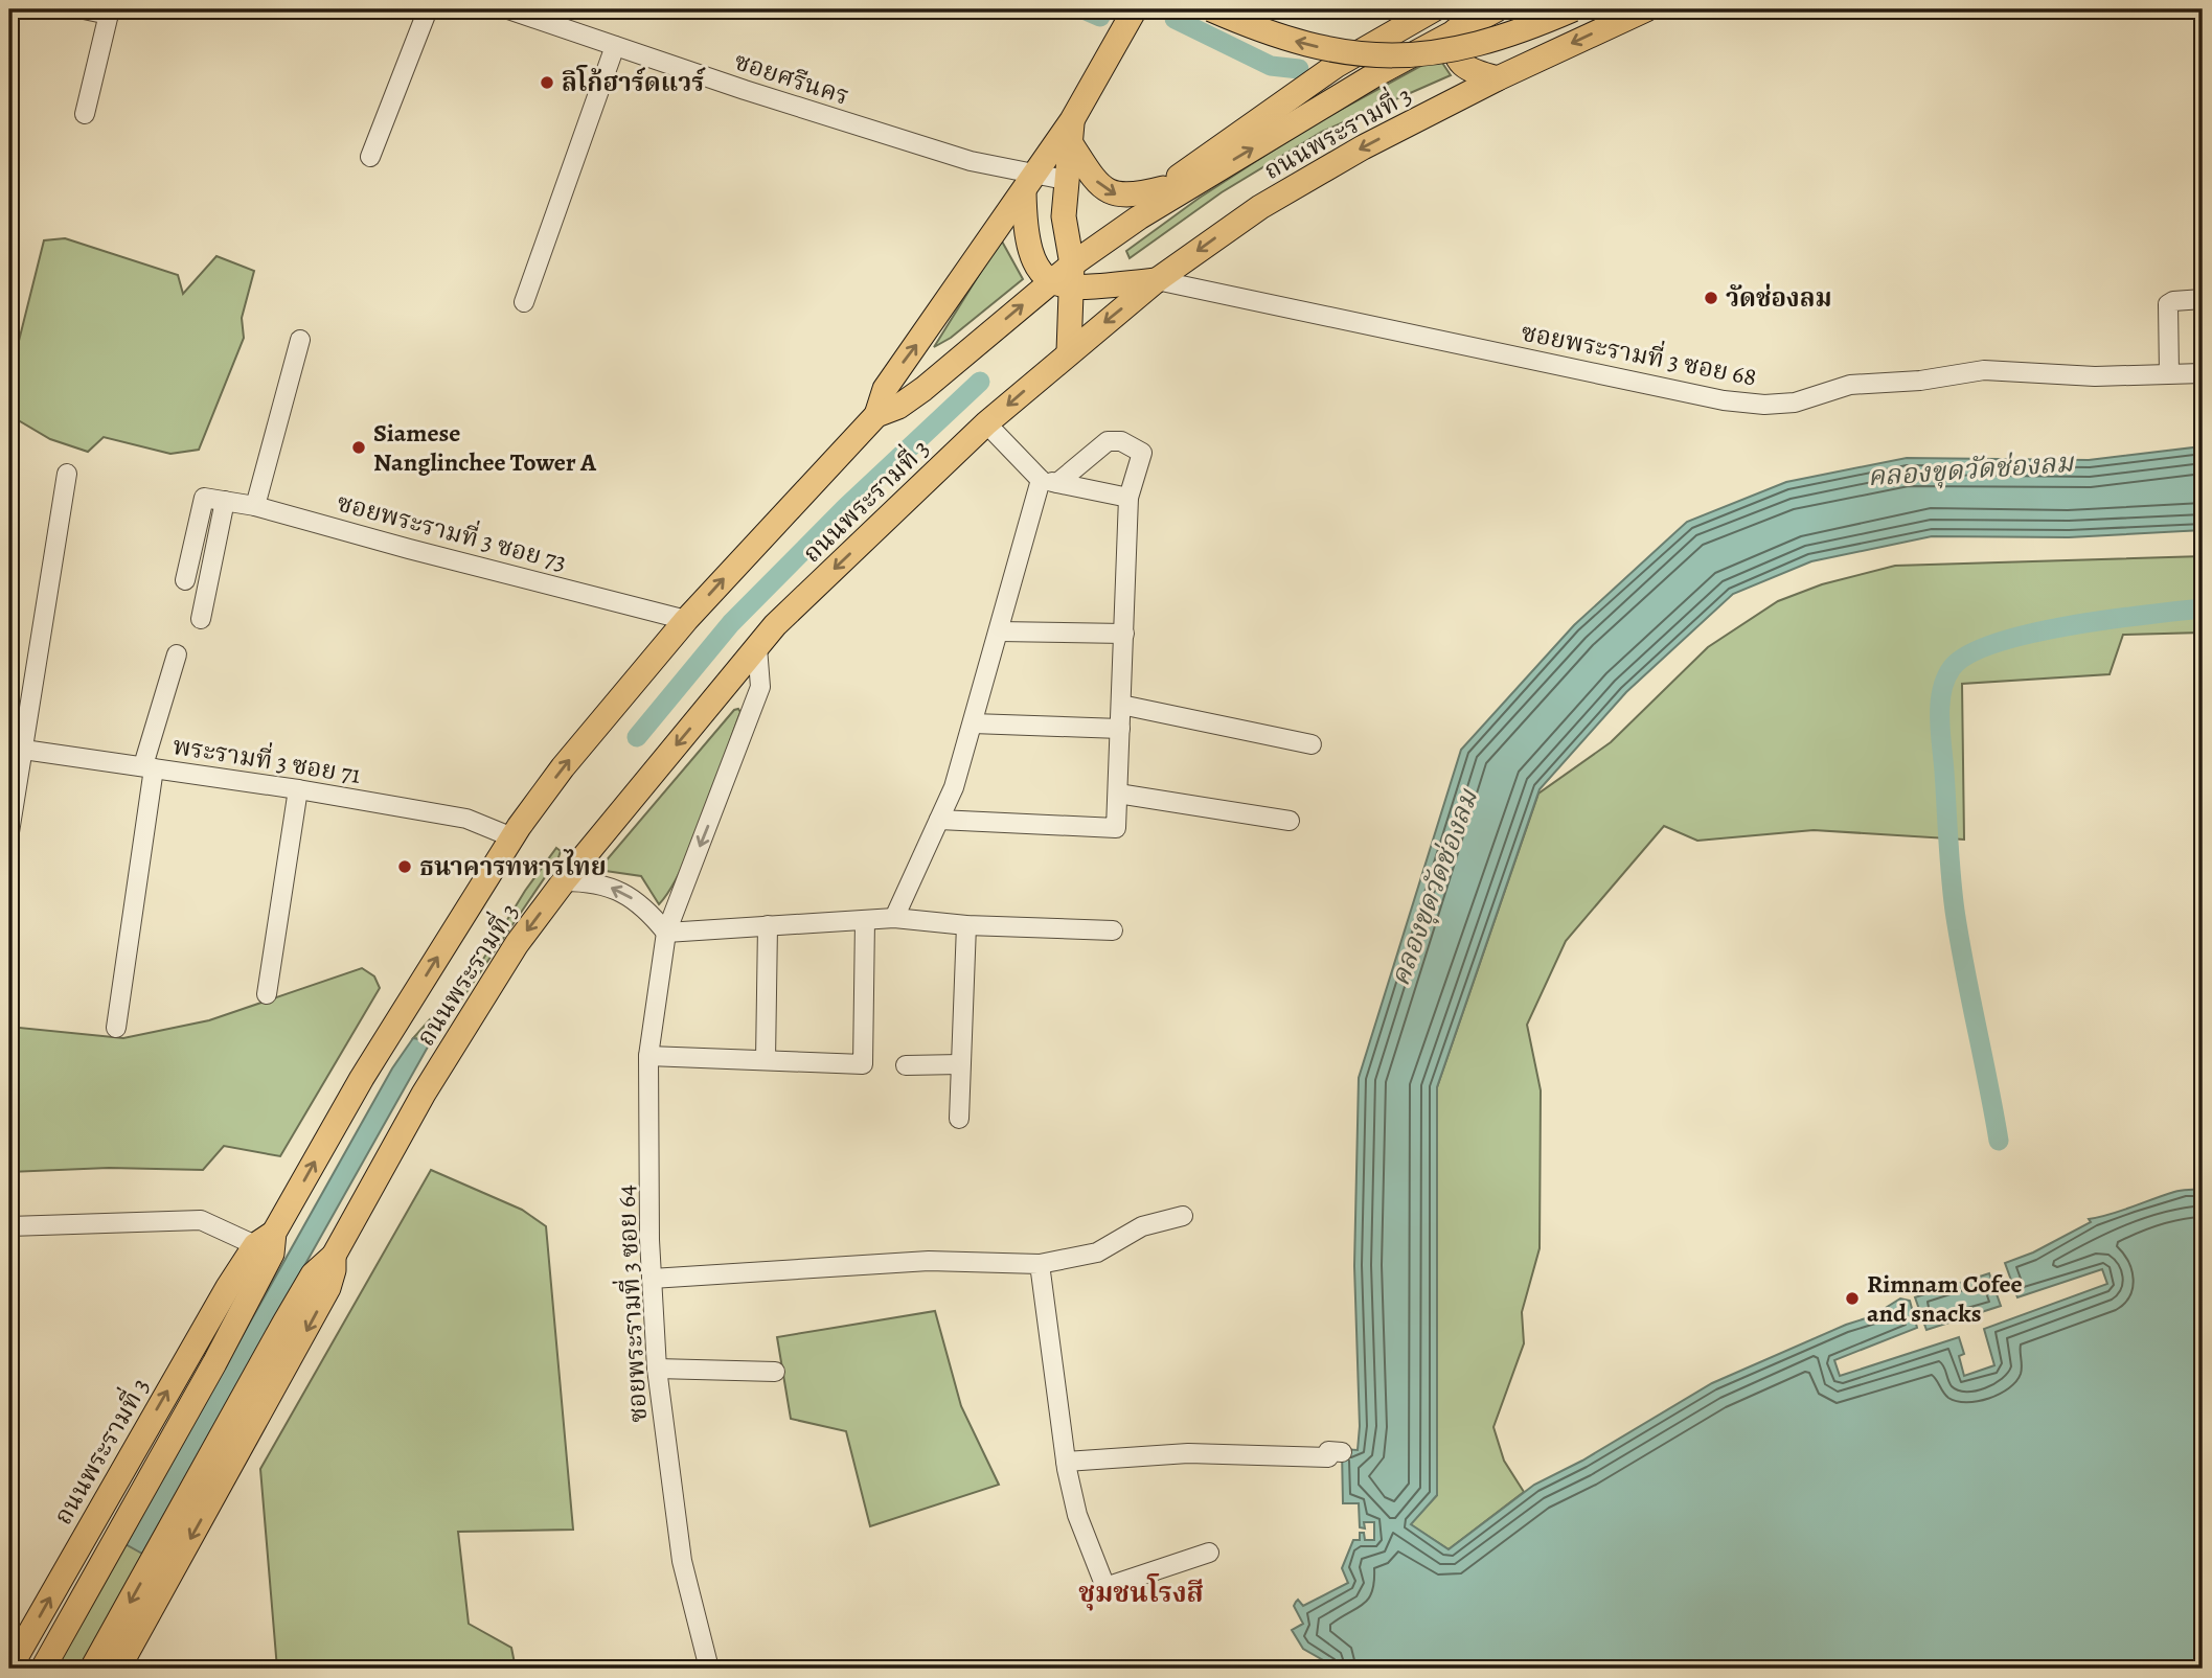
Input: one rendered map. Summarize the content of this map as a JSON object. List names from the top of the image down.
{
  "streets": {
    "main road": ["ถนนพระรามที่ 3"],
    "street": [
      "ซอยศรีนคร",
      "ซอยพระรามที่ 3 ซอย 68",
      "ซอยพระรามที่ 3 ซอย 73",
      "พระรามที่ 3 ซอย 71",
      "ซอยพระรามที่ 3 ซอย 64"
    ]
  },
  "crossings": [
    ["ถนนพระรามที่ 3", "ซอยพระรามที่ 3 ซอย 68"],
    ["ถนนพระรามที่ 3", "ซอยพระรามที่ 3 ซอย 73"],
    ["ถนนพระรามที่ 3", "พระรามที่ 3 ซอย 71"],
    ["ถนนพระรามที่ 3", "ซอยพระรามที่ 3 ซอย 64"]
  ],
  "districts": ["ชุมชนโรงสี"],
  "water": ["คลองขุดวัดช่องลม"],
  "places": [
    "ลิโก้ฮาร์ดแวร์",
    "วัดช่องลม",
    "Siamese Nanglinchee Tower A",
    "ธนาคารทหารไทย",
    "Rimnam Cofee and snacks"
  ]
}
